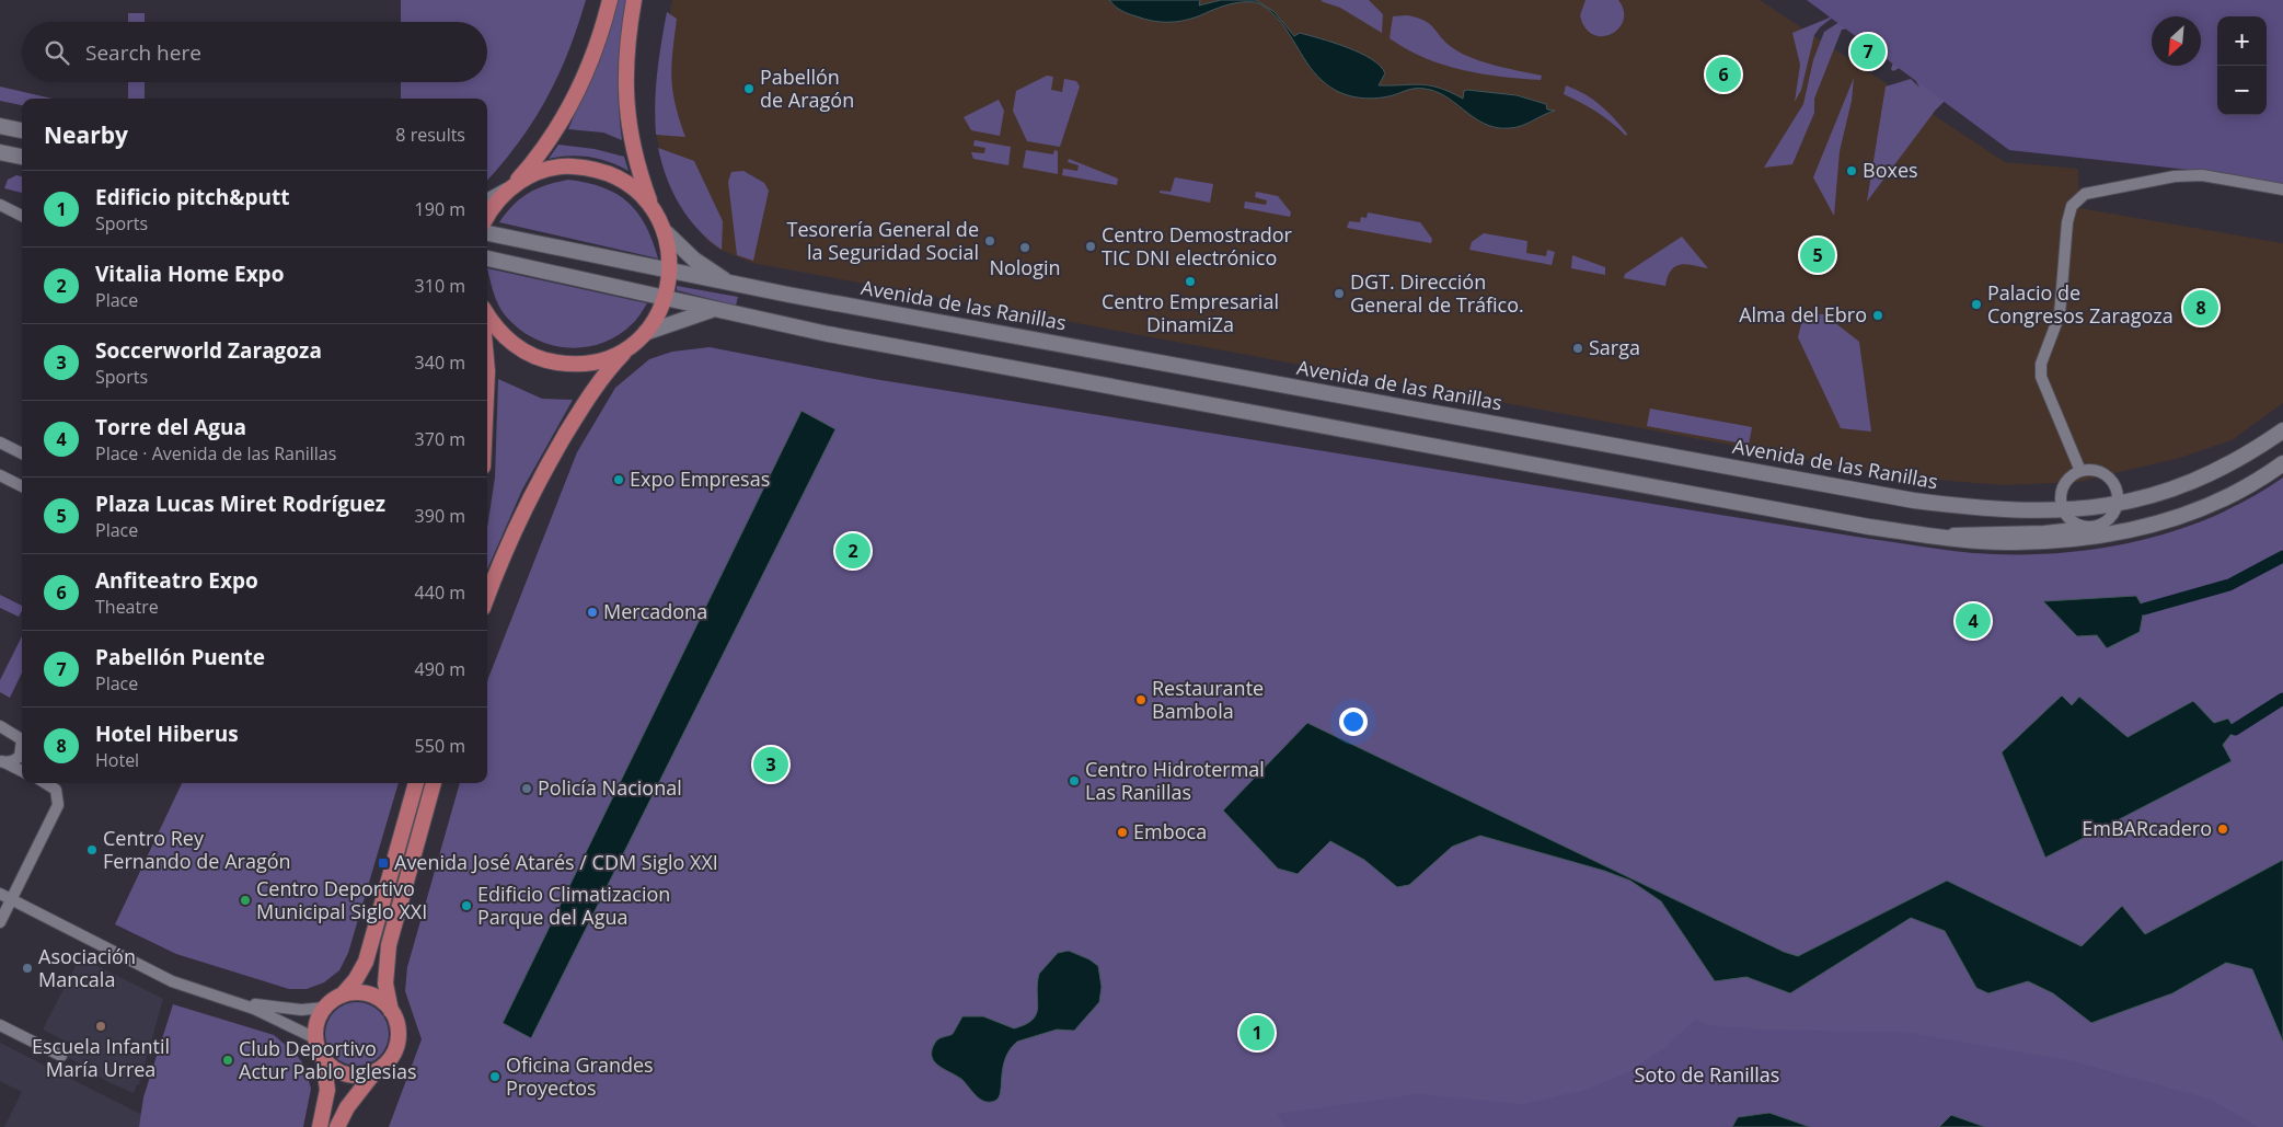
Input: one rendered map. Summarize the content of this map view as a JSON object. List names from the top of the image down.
{
  "streets": {
    "main road": ["Avenida de las Ranillas"]
  },
  "parks": ["Soto de Ranillas"],
  "places": {
    "other": [
      "Pabellón de Aragón",
      "Boxes",
      "Tesorería General de la Seguridad Social",
      "Centro Demostrador TIC DNI electrónico",
      "Nologin",
      "Centro Empresarial DinamiZa",
      "DGT. Dirección General de Tráfico.",
      "Palacio de Congresos Zaragoza",
      "Alma del Ebro",
      "Sarga",
      "Expo Empresas",
      "Mercadona",
      "Restaurante Bambola",
      "Centro Hidrotermal Las Ranillas",
      "Policía Nacional",
      "EmBARcadero",
      "Emboca",
      "Centro Rey Fernando de Aragón",
      "Centro Deportivo Municipal Siglo XXI",
      "Edificio Climatizacion Parque del Agua",
      "Asociación Mancala",
      "Escuela Infantil María Urrea",
      "Club Deportivo Actur Pablo Iglesias",
      "Oficina Grandes Proyectos"
    ],
    "transit": ["Avenida José Atarés / CDM Siglo XXI"]
  },
  "north": "bottom left",
  "page": {
    "map_buttons": ["+", "−"],
    "search": "Search here",
    "pins": [
      "7",
      "6",
      "5",
      "8",
      "2",
      "4",
      "3",
      "1"
    ],
    "heading": ["Nearby", "8 results"],
    "list": [
      {
        "mark": "1",
        "name": "Edificio pitch&putt",
        "note": "Sports",
        "value": "190 m"
      },
      {
        "mark": "2",
        "name": "Vitalia Home Expo",
        "note": "Place",
        "value": "310 m"
      },
      {
        "mark": "3",
        "name": "Soccerworld Zaragoza",
        "note": "Sports",
        "value": "340 m"
      },
      {
        "mark": "4",
        "name": "Torre del Agua",
        "note": "Place · Avenida de las Ranillas",
        "value": "370 m"
      },
      {
        "mark": "5",
        "name": "Plaza Lucas Miret Rodríguez",
        "note": "Place",
        "value": "390 m"
      },
      {
        "mark": "6",
        "name": "Anfiteatro Expo",
        "note": "Theatre",
        "value": "440 m"
      },
      {
        "mark": "7",
        "name": "Pabellón Puente",
        "note": "Place",
        "value": "490 m"
      },
      {
        "mark": "8",
        "name": "Hotel Hiberus",
        "note": "Hotel",
        "value": "550 m"
      }
    ]
  }
}
